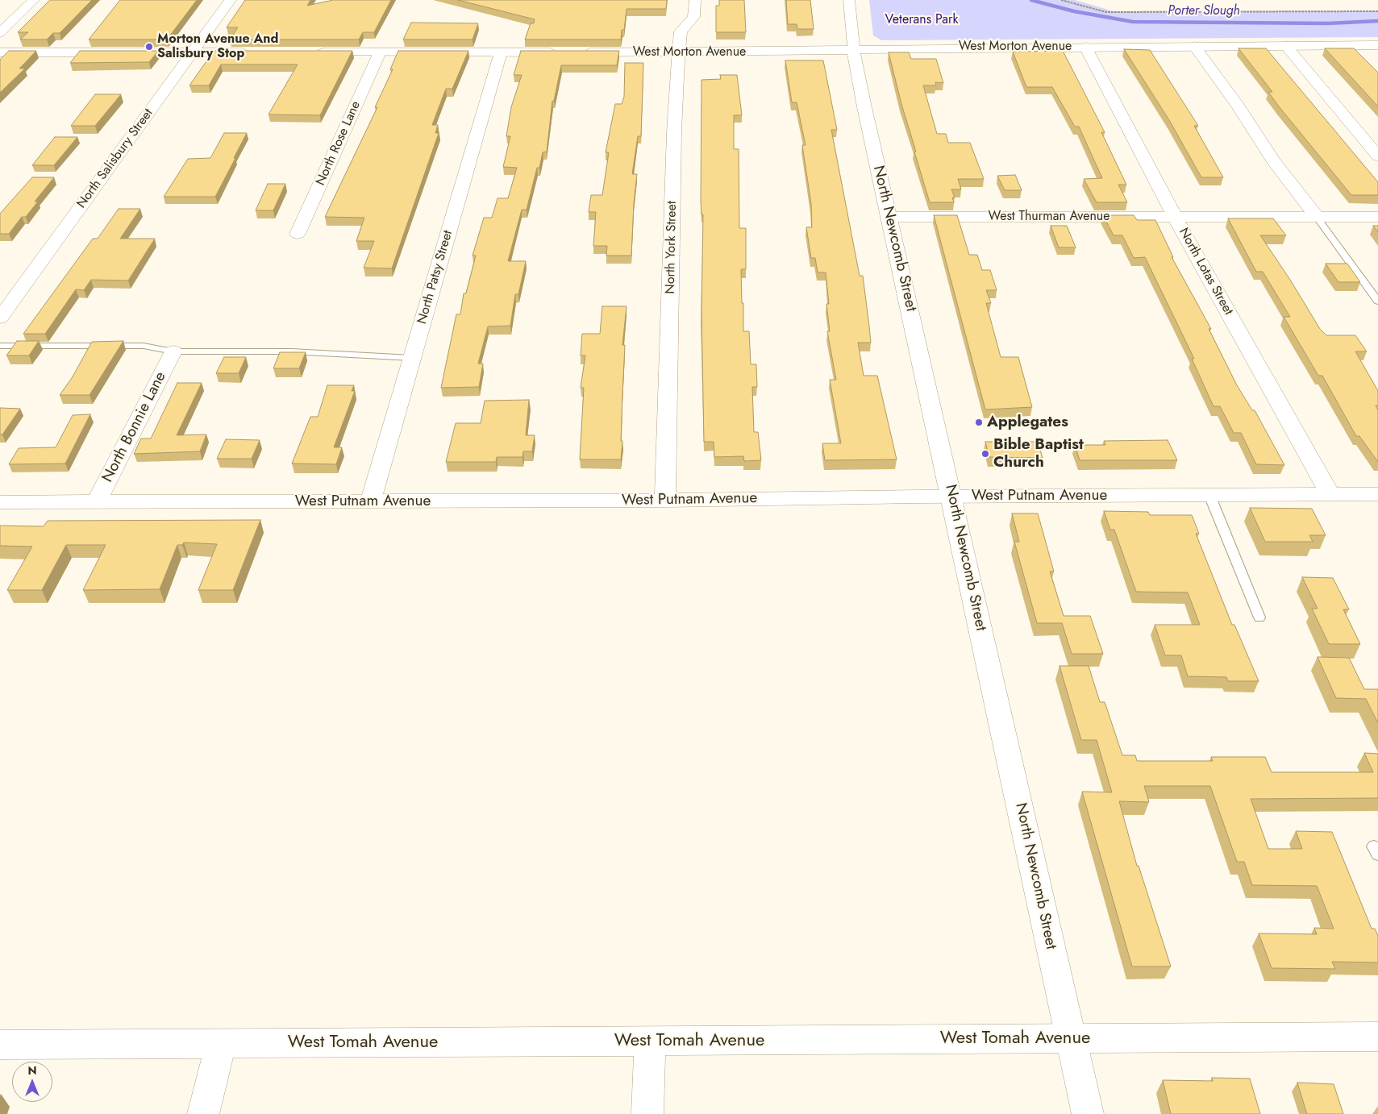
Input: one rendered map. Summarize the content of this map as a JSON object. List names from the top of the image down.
{
  "streets": {
    "street": [
      "West Morton Avenue",
      "North Rose Lane",
      "North Salisbury Street",
      "West Thurman Avenue",
      "North Newcomb Street",
      "North York Street",
      "North Lotas Street",
      "North Patsy Street",
      "North Bonnie Lane",
      "West Putnam Avenue",
      "West Tomah Avenue"
    ]
  },
  "crossings": [
    ["West Morton Avenue", "North Newcomb Street"],
    ["West Morton Avenue", "North York Street"],
    ["West Morton Avenue", "North Lotas Street"],
    ["West Thurman Avenue", "North Newcomb Street"],
    ["West Thurman Avenue", "North Lotas Street"],
    ["North Newcomb Street", "West Putnam Avenue"],
    ["North Newcomb Street", "West Tomah Avenue"],
    ["North York Street", "West Putnam Avenue"],
    ["North Lotas Street", "West Putnam Avenue"],
    ["North Patsy Street", "West Putnam Avenue"],
    ["North Bonnie Lane", "West Putnam Avenue"]
  ],
  "water": ["Porter Slough"],
  "parks": ["Veterans Park"],
  "places": ["Morton Avenue And Salisbury Stop", "Applegates", "Bible Baptist Church"],
  "north": "top"
}
